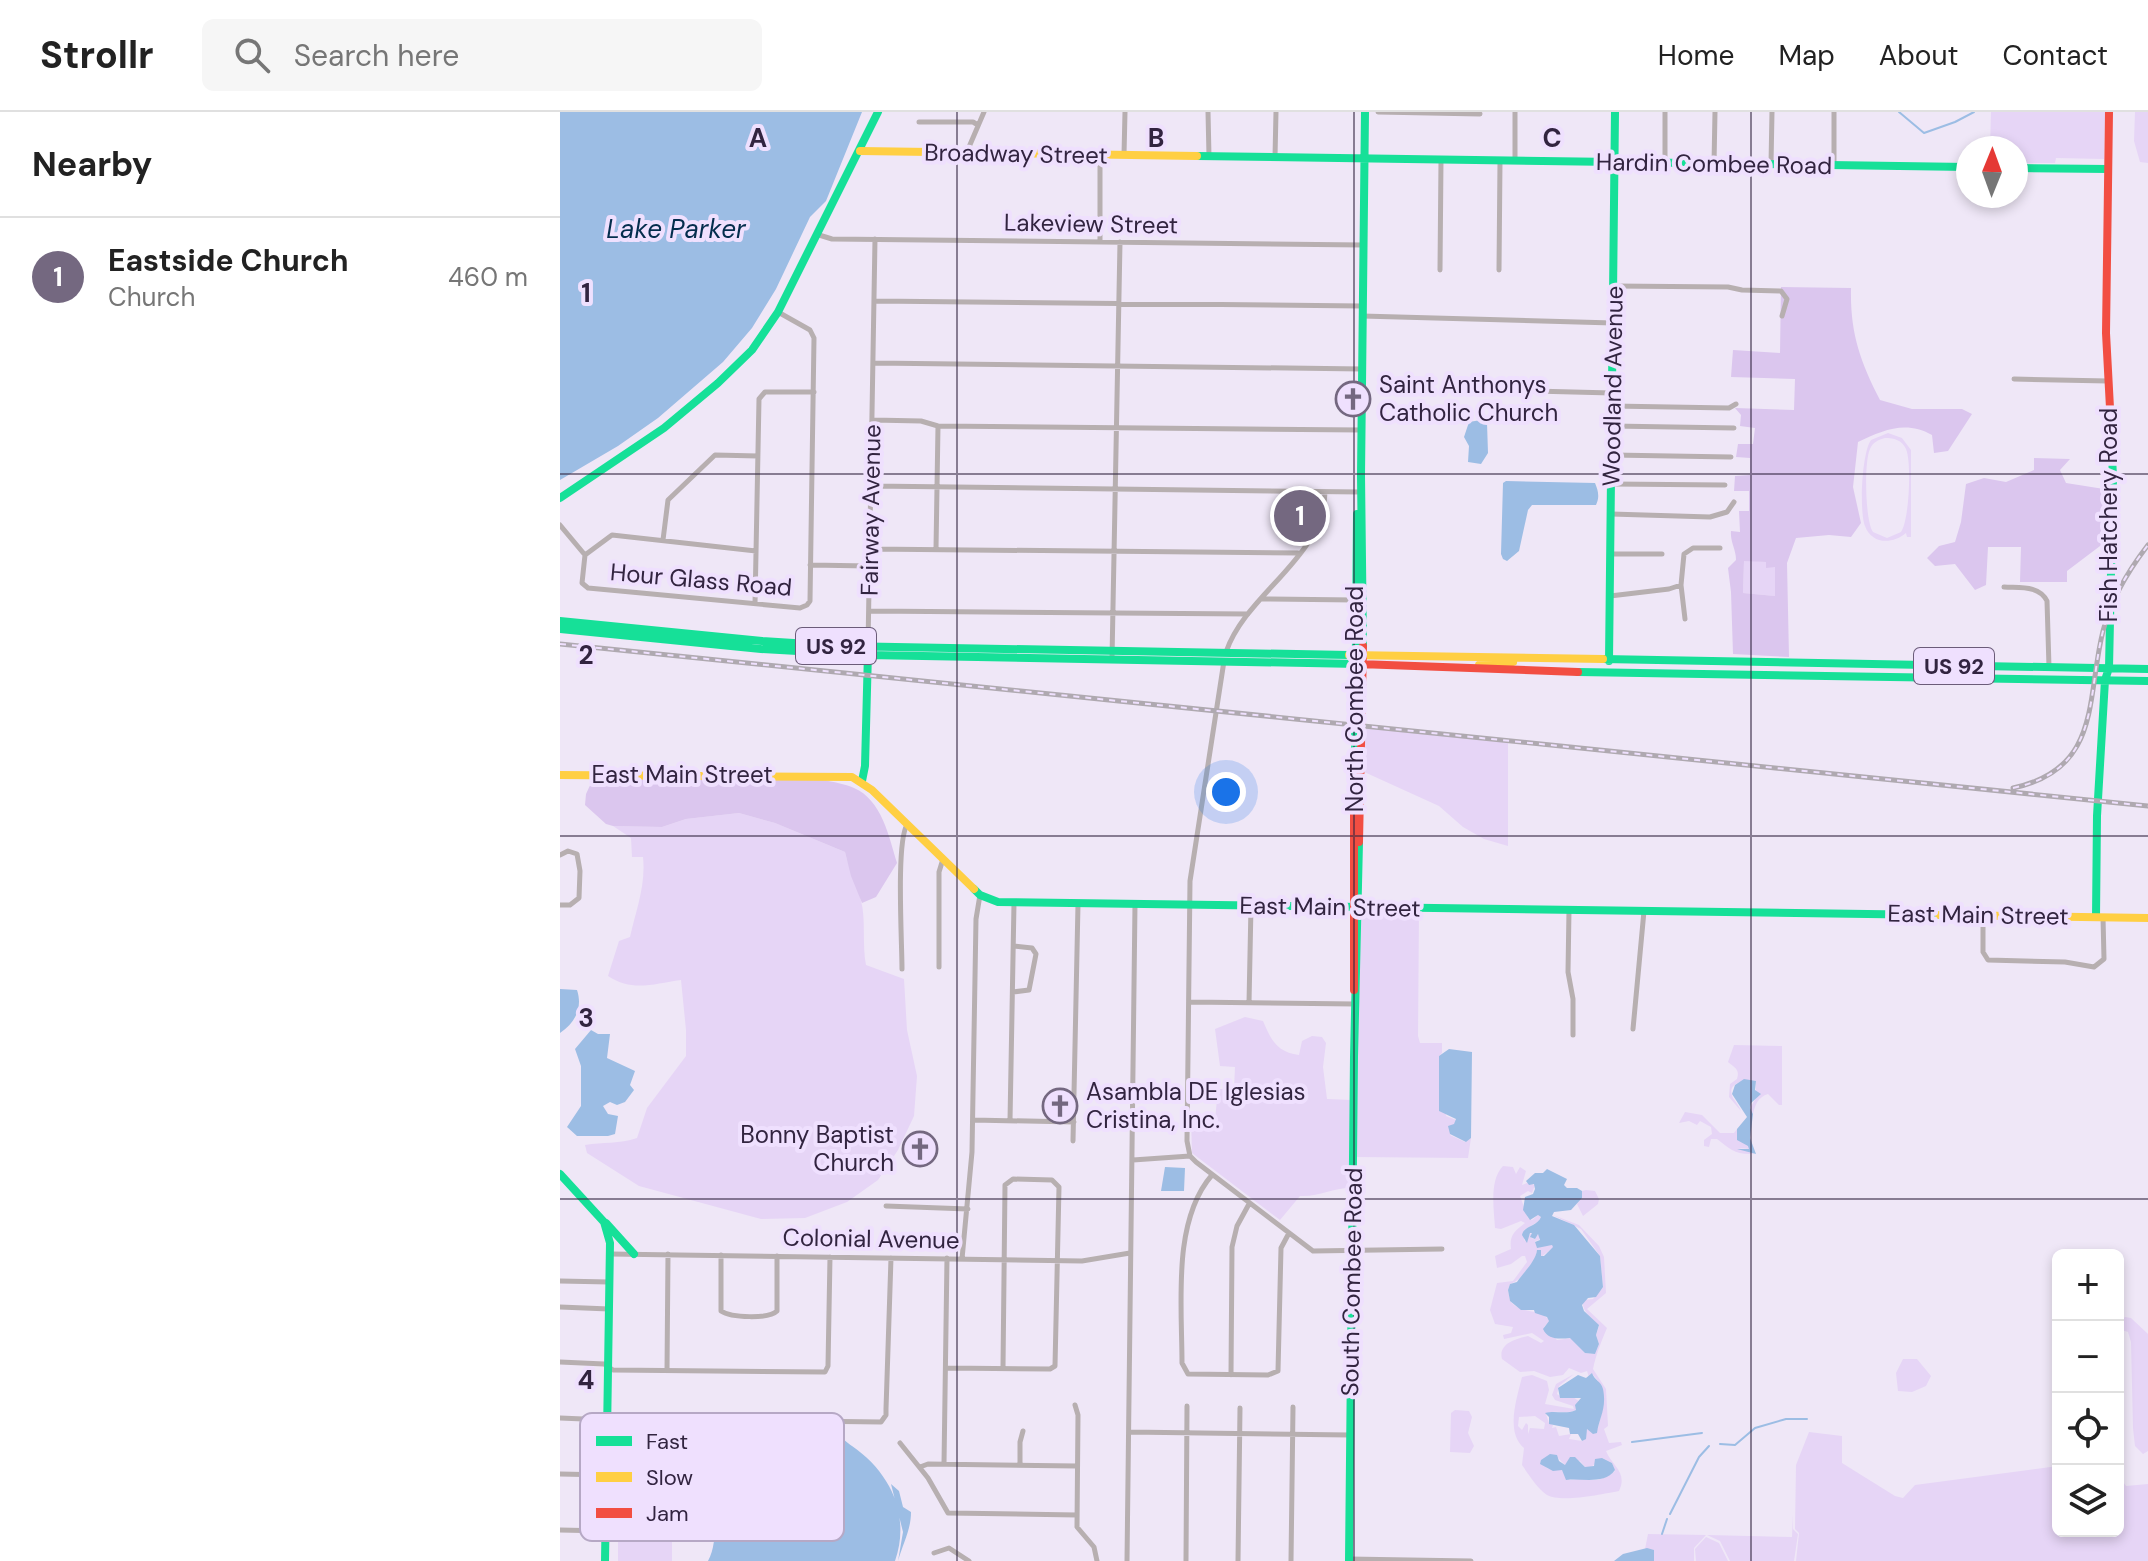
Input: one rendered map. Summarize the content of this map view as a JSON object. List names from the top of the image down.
{
  "streets": {
    "main road": [
      "Broadway Street",
      "Hardin Combee Road",
      "Woodland Avenue",
      "Fairway Avenue",
      "Fish Hatchery Road",
      "US 92",
      "North Combee Road",
      "East Main Street",
      "South Combee Road"
    ],
    "street": ["Lakeview Street", "Hour Glass Road", "Colonial Avenue"]
  },
  "crossings": [
    ["Broadway Street", "Hardin Combee Road"],
    ["Broadway Street", "North Combee Road"],
    ["Hardin Combee Road", "Woodland Avenue"],
    ["Hardin Combee Road", "North Combee Road"],
    ["Lakeview Street", "Fairway Avenue"],
    ["Lakeview Street", "North Combee Road"],
    ["Woodland Avenue", "US 92"],
    ["Fairway Avenue", "US 92"],
    ["Fairway Avenue", "East Main Street"],
    ["Fish Hatchery Road", "US 92"],
    ["Fish Hatchery Road", "East Main Street"],
    ["US 92", "North Combee Road"],
    ["North Combee Road", "East Main Street"],
    ["North Combee Road", "South Combee Road"],
    ["East Main Street", "South Combee Road"]
  ],
  "water": ["Lake Parker"],
  "places": {
    "church": ["Saint Anthonys Catholic Church", "Asambla DE Iglesias Cristina, Inc.", "Bonny Baptist Church"]
  },
  "legend": ["Fast", "Slow", "Jam"],
  "north": "top",
  "page": {
    "header": "Strollr",
    "search": "Search here",
    "nav": [
      "Home",
      "Map",
      "About",
      "Contact"
    ],
    "heading": "Nearby",
    "list": [
      {
        "mark": "1",
        "name": "Eastside Church",
        "note": "Church",
        "value": "460 m"
      }
    ],
    "pins": "1",
    "map_buttons": ["+", "−"]
  },
  "grid": {
    "columns": ["A", "B", "C"],
    "rows": [
      "1",
      "2",
      "3",
      "4"
    ]
  }
}
